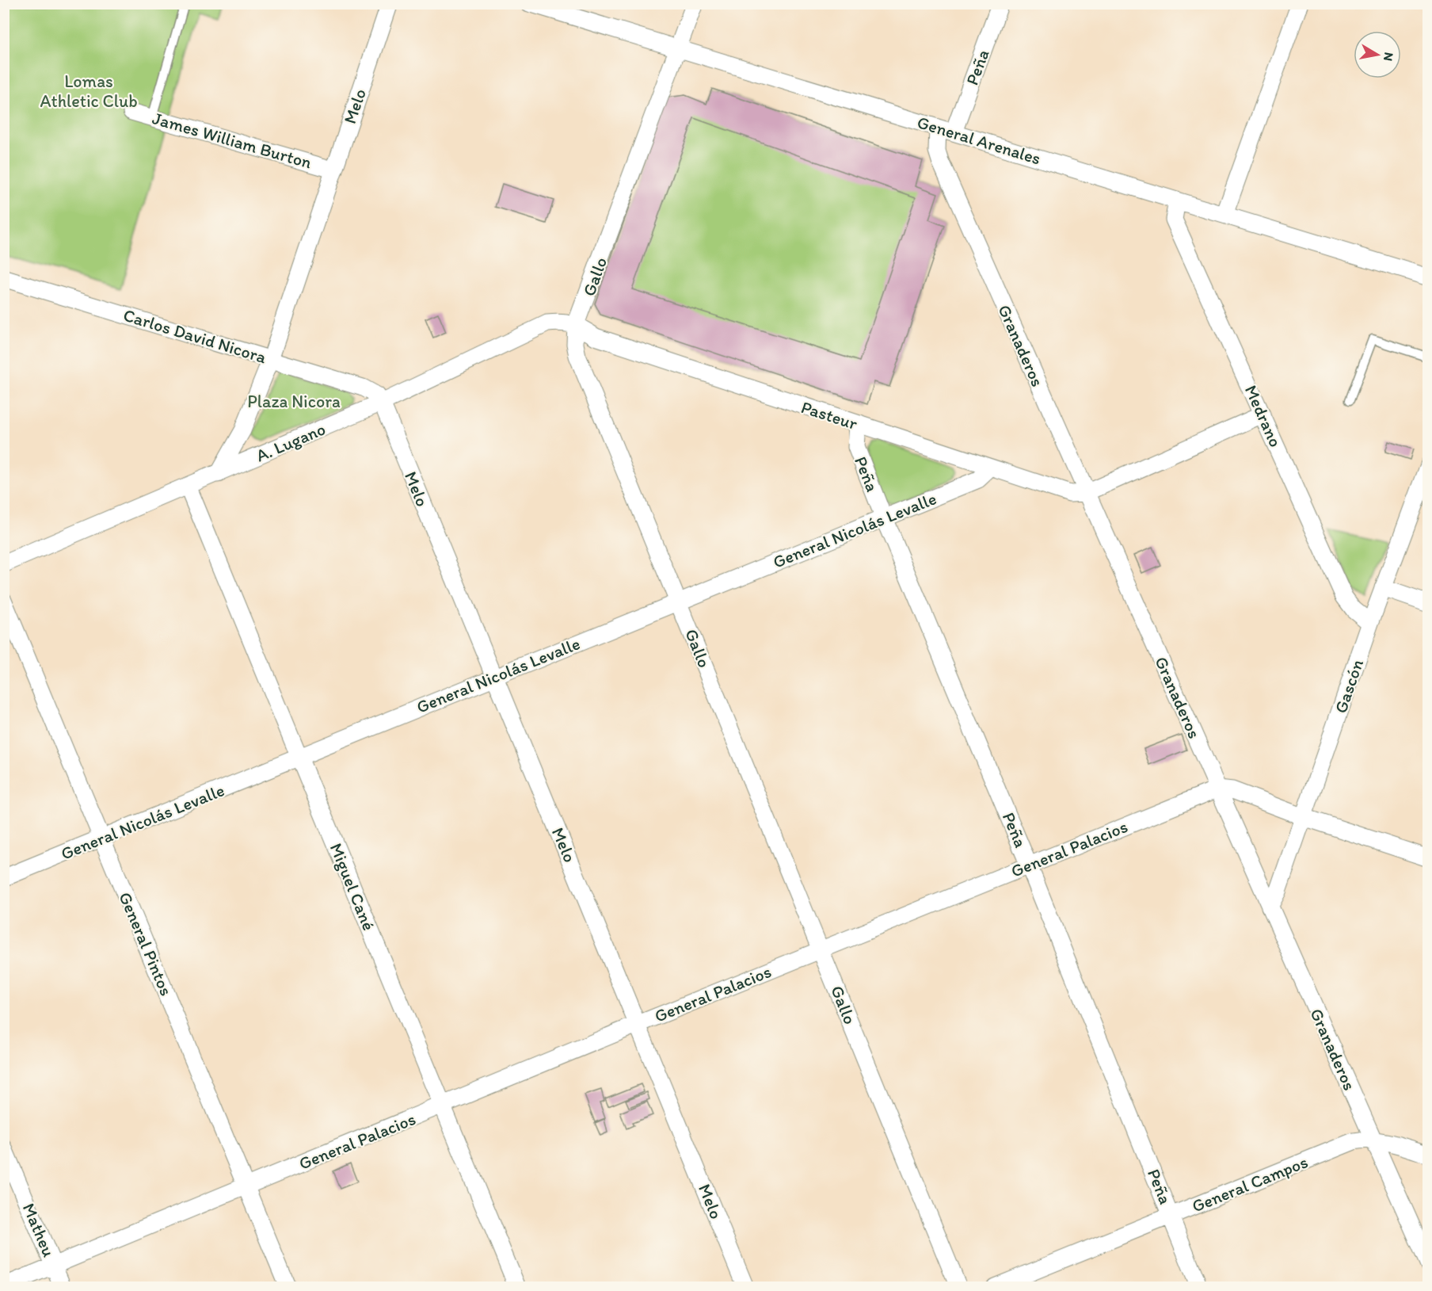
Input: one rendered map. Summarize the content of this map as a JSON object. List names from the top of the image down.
{
  "streets": {
    "street": [
      "Peña",
      "Melo",
      "James William Burton",
      "General Arenales",
      "Gallo",
      "Carlos David Nicora",
      "Granaderos",
      "Pasteur",
      "Medrano",
      "A. Lugano",
      "General Nicolás Levalle",
      "Gascón",
      "General Palacios",
      "Miguel Cané",
      "General Pintos",
      "General Campos",
      "Matheu"
    ]
  },
  "crossings": [
    ["Peña", "General Arenales"],
    ["Peña", "Pasteur"],
    ["Peña", "General Nicolás Levalle"],
    ["Peña", "General Palacios"],
    ["Peña", "General Campos"],
    ["Melo", "James William Burton"],
    ["Melo", "Carlos David Nicora"],
    ["Melo", "A. Lugano"],
    ["Melo", "General Nicolás Levalle"],
    ["Melo", "General Palacios"],
    ["General Arenales", "Gallo"],
    ["General Arenales", "Granaderos"],
    ["General Arenales", "Medrano"],
    ["Gallo", "Pasteur"],
    ["Gallo", "A. Lugano"],
    ["Gallo", "General Nicolás Levalle"],
    ["Gallo", "General Palacios"],
    ["Carlos David Nicora", "A. Lugano"],
    ["Granaderos", "Pasteur"],
    ["Granaderos", "Gascón"],
    ["Granaderos", "General Palacios"],
    ["Granaderos", "General Campos"],
    ["Pasteur", "A. Lugano"],
    ["Pasteur", "General Nicolás Levalle"],
    ["Medrano", "Gascón"],
    ["A. Lugano", "Miguel Cané"],
    ["General Nicolás Levalle", "Miguel Cané"],
    ["General Nicolás Levalle", "General Pintos"],
    ["General Palacios", "Miguel Cané"],
    ["General Palacios", "General Pintos"],
    ["General Palacios", "Matheu"]
  ],
  "parks": ["Lomas Athletic Club", "Plaza Nicora"],
  "north": "right"
}
